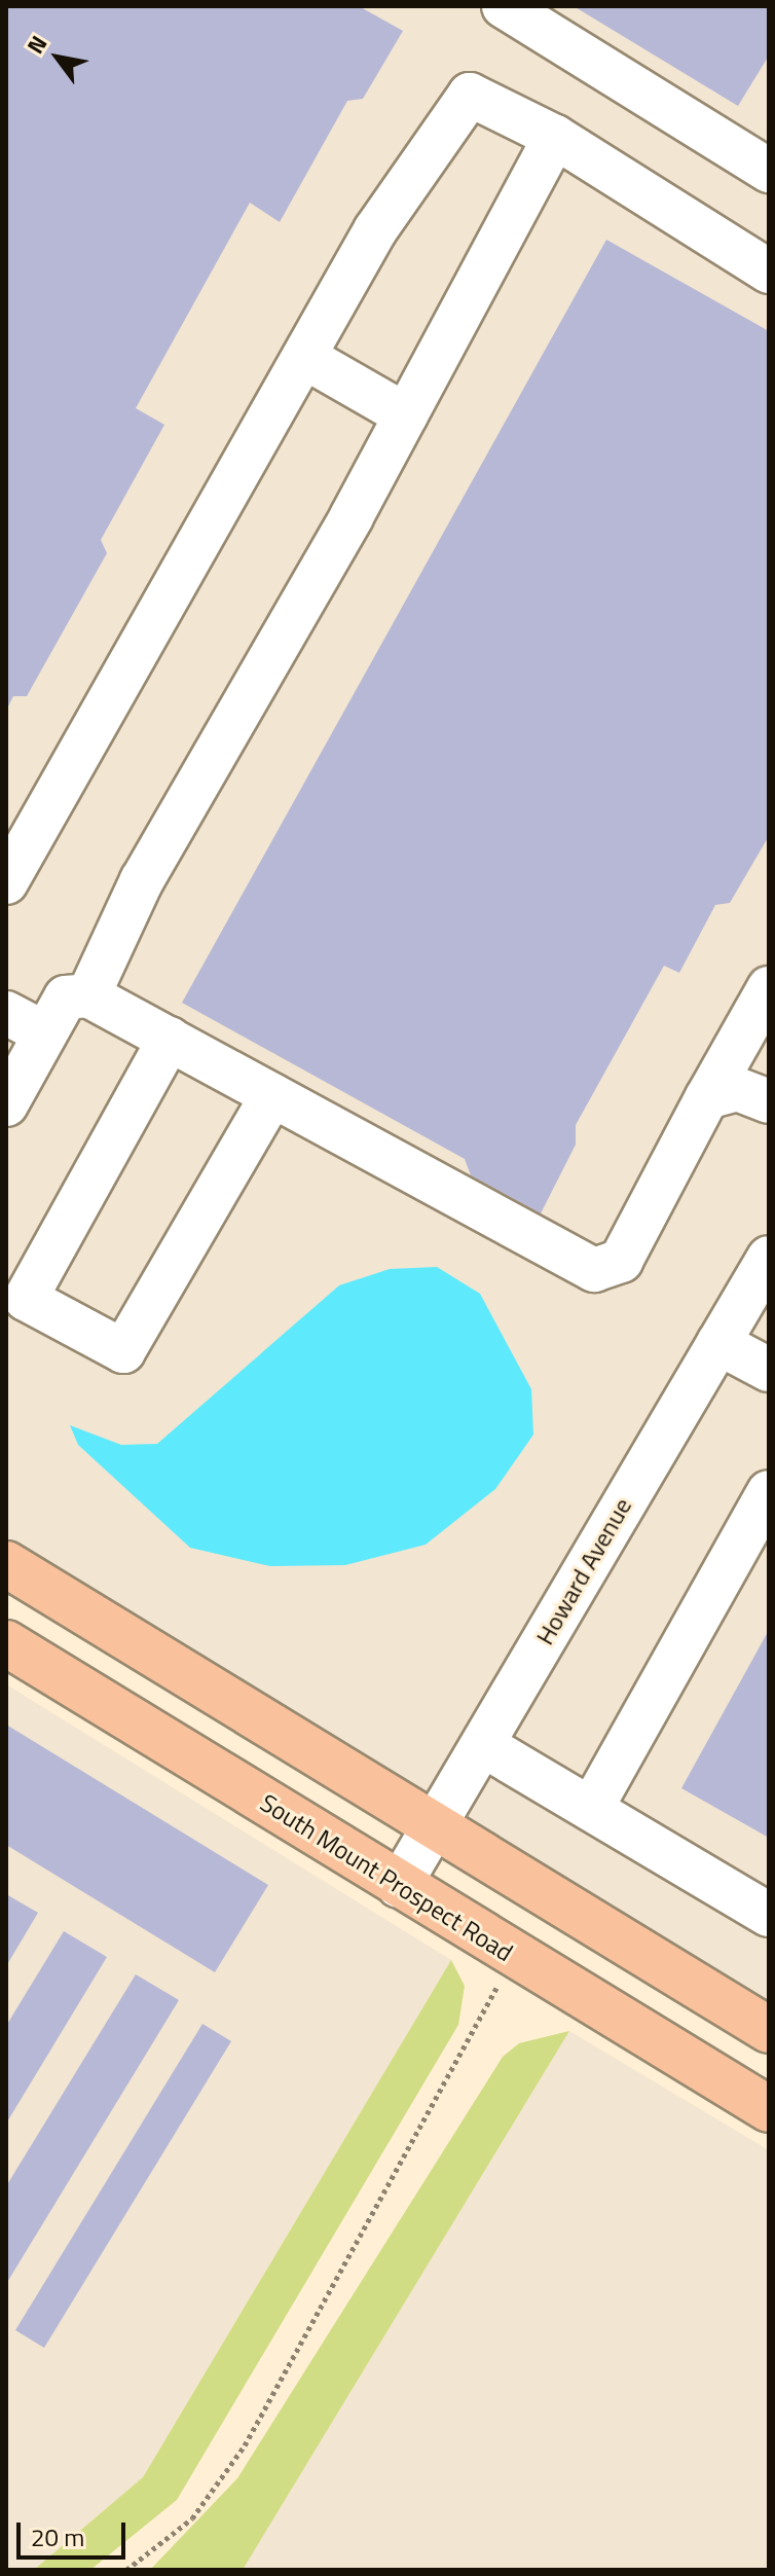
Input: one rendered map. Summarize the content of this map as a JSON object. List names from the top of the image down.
{
  "streets": {
    "main road": ["South Mount Prospect Road"],
    "street": ["Howard Avenue"]
  },
  "crossings": [
    ["Howard Avenue", "South Mount Prospect Road"]
  ],
  "scale_bar": "20 m",
  "north": "top left"
}
